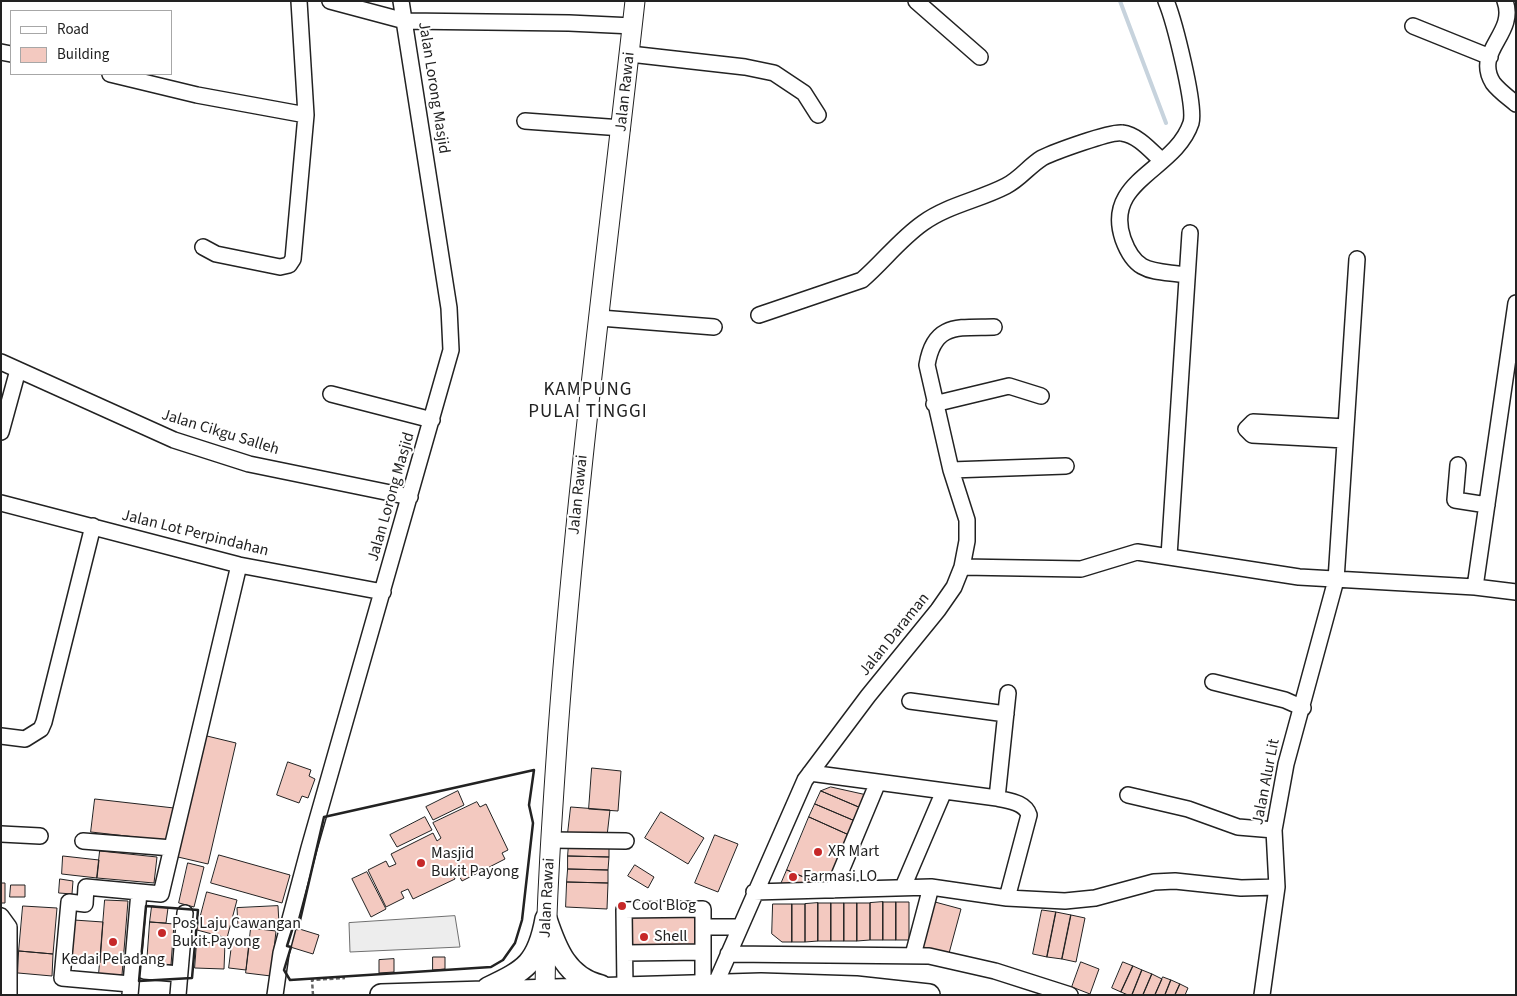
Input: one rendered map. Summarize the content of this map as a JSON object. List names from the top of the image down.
{
  "streets": {
    "main road": ["Jalan Rawai"],
    "street": [
      "Jalan Lorong Masjid",
      "Jalan Cikgu Salleh",
      "Jalan Lot Perpindahan",
      "Jalan Daraman",
      "Jalan Alur Lit"
    ]
  },
  "crossings": [
    ["Jalan Lorong Masjid", "Jalan Cikgu Salleh"],
    ["Jalan Lorong Masjid", "Jalan Lot Perpindahan"]
  ],
  "districts": ["KAMPUNG PULAI TINGGI"],
  "places": [
    "XR Mart",
    "Masjid Bukit Payong",
    "Farmasi LO",
    "Cool Blog",
    "Pos Laju Cawangan Bukit Payong",
    "Shell",
    "Kedai Peladang"
  ],
  "legend": ["Road", "Building"]
}
